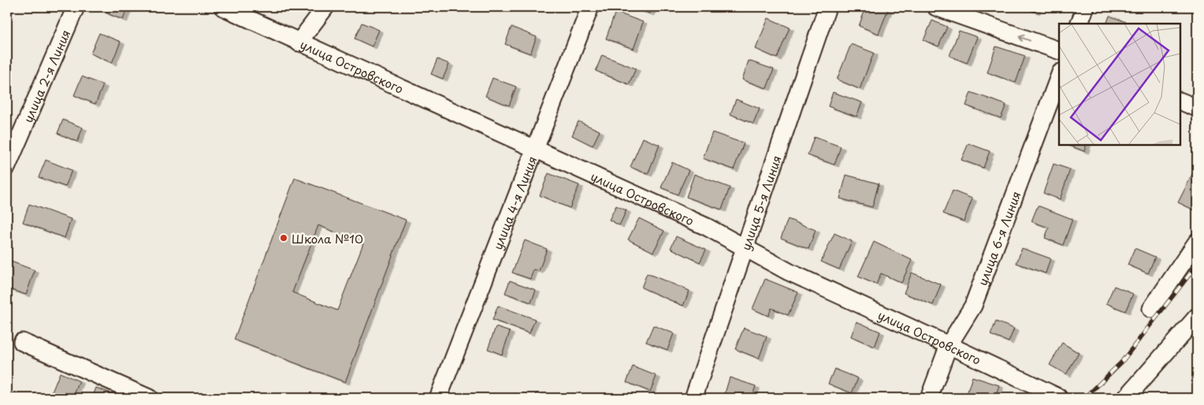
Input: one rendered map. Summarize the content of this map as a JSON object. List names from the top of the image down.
{
  "streets": {
    "street": [
      "улица Островского",
      "улица 2-я Линия",
      "улица 4-я Линия",
      "улица 5-я Линия",
      "улица 6-я Линия"
    ]
  },
  "crossings": [
    ["улица Островского", "улица 4-я Линия"],
    ["улица Островского", "улица 5-я Линия"],
    ["улица Островского", "улица 6-я Линия"]
  ],
  "places": ["Школа №10"]
}
